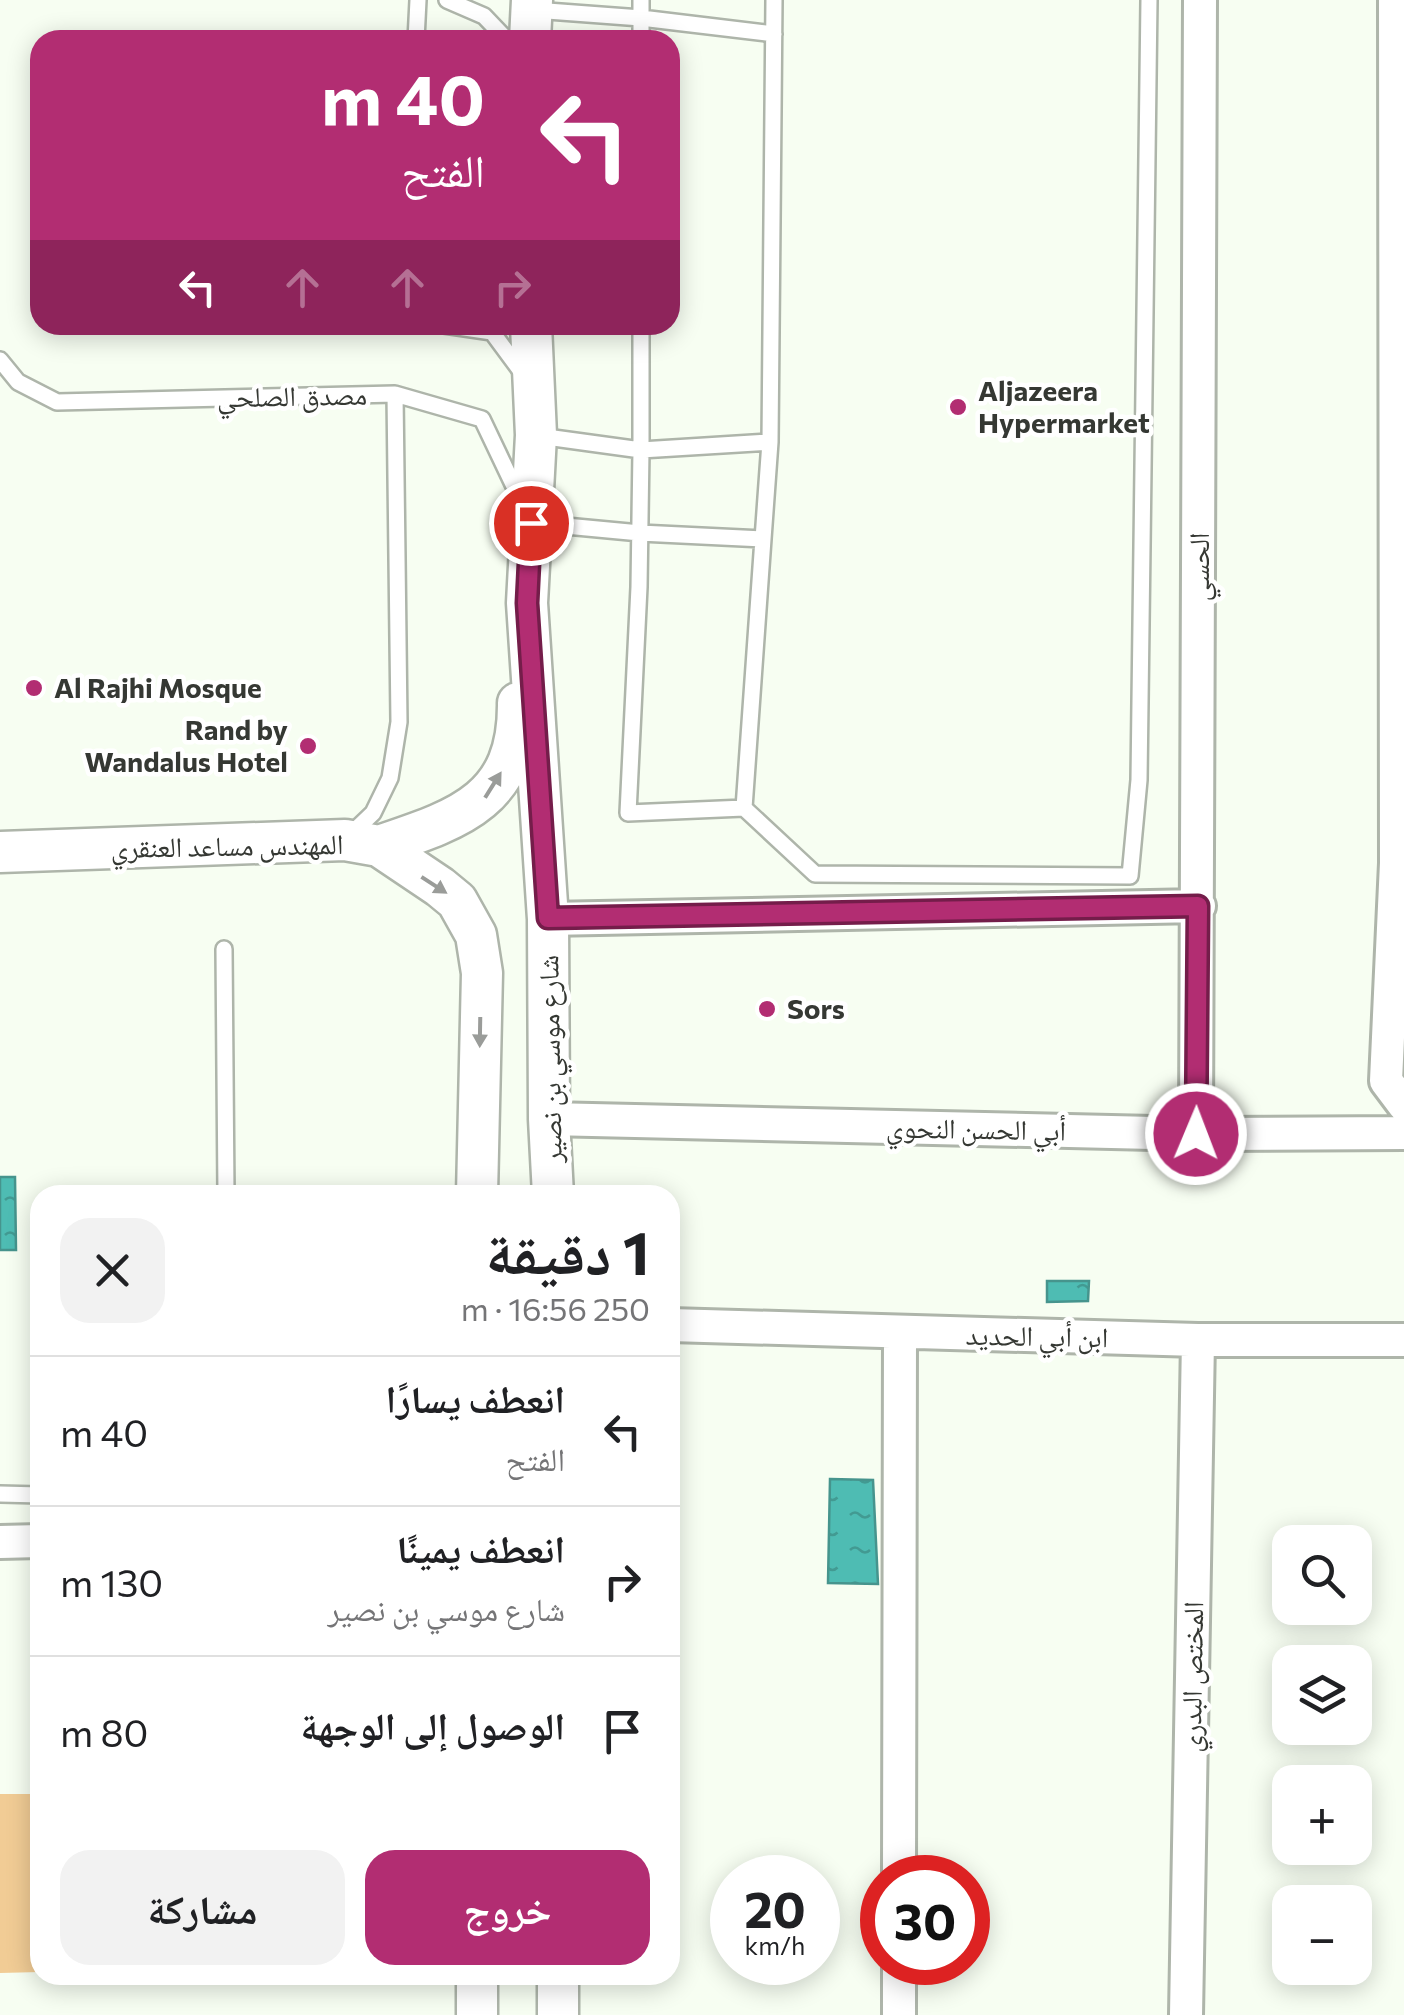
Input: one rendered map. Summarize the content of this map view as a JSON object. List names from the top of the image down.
{
  "streets": {
    "street": [
      "الحسي",
      "المهندس مساعد العنقري",
      "شارع موسي بن نصير",
      "أبي الحسن النحوي",
      "ابن أبي الحديد",
      "المختص البدري"
    ],
    "lane": ["مصدق الصلحي"]
  },
  "crossings": [
    ["مصدق الصلحي", "شارع موسي بن نصير"],
    ["الحسي", "أبي الحسن النحوي"],
    ["شارع موسي بن نصير", "أبي الحسن النحوي"],
    ["ابن أبي الحديد", "المختص البدري"]
  ],
  "one_way": ["المهندس مساعد العنقري"],
  "places": [
    "Aljazeera Hypermarket",
    "Al Rajhi Mosque",
    "Rand by Wandalus Hotel",
    "Sors"
  ],
  "page": {
    "turn": ["40 m", "الفتح"],
    "heading": ["1 دقيقة", "250 m · 16:56"],
    "list": [
      {
        "name": "انعطف يسارًا",
        "note": "الفتح",
        "value": "40 m"
      },
      {
        "name": "انعطف يمينًا",
        "note": "شارع موسي بن نصير",
        "value": "130 m"
      },
      {
        "name": "الوصول إلى الوجهة",
        "value": "80 m"
      }
    ],
    "map_buttons": ["+", "−"],
    "buttons": ["خروج", "مشاركة"],
    "speed": "20 km/h",
    "limit": "30"
  }
}
